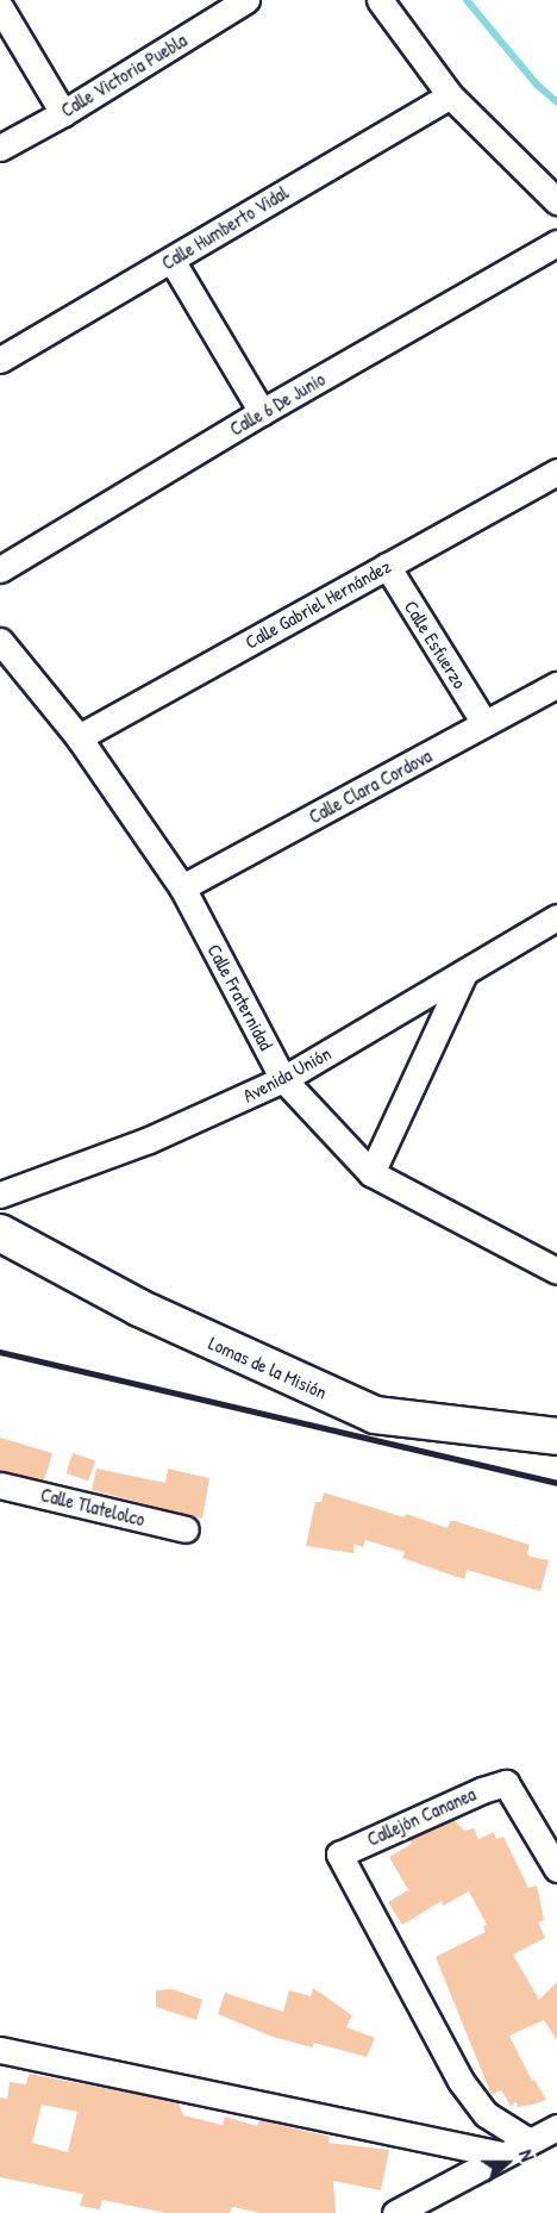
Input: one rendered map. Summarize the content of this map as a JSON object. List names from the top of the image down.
{
  "streets": {
    "street": [
      "Calle Victoria Puebla",
      "Calle Humberto Vidal",
      "Calle 6 De Junio",
      "Calle Gabriel Hernández",
      "Calle Esfuerzo",
      "Calle Clara Cordova",
      "Calle Fraternidad",
      "Avenida Unión",
      "Lomas de la Misión",
      "Calle Tlatelolco",
      "Callejón Cananea"
    ]
  },
  "crossings": [
    ["Calle Gabriel Hernández", "Calle Esfuerzo"],
    ["Calle Gabriel Hernández", "Calle Fraternidad"],
    ["Calle Esfuerzo", "Calle Clara Cordova"],
    ["Calle Clara Cordova", "Calle Fraternidad"],
    ["Calle Fraternidad", "Avenida Unión"]
  ],
  "north": "right"
}
